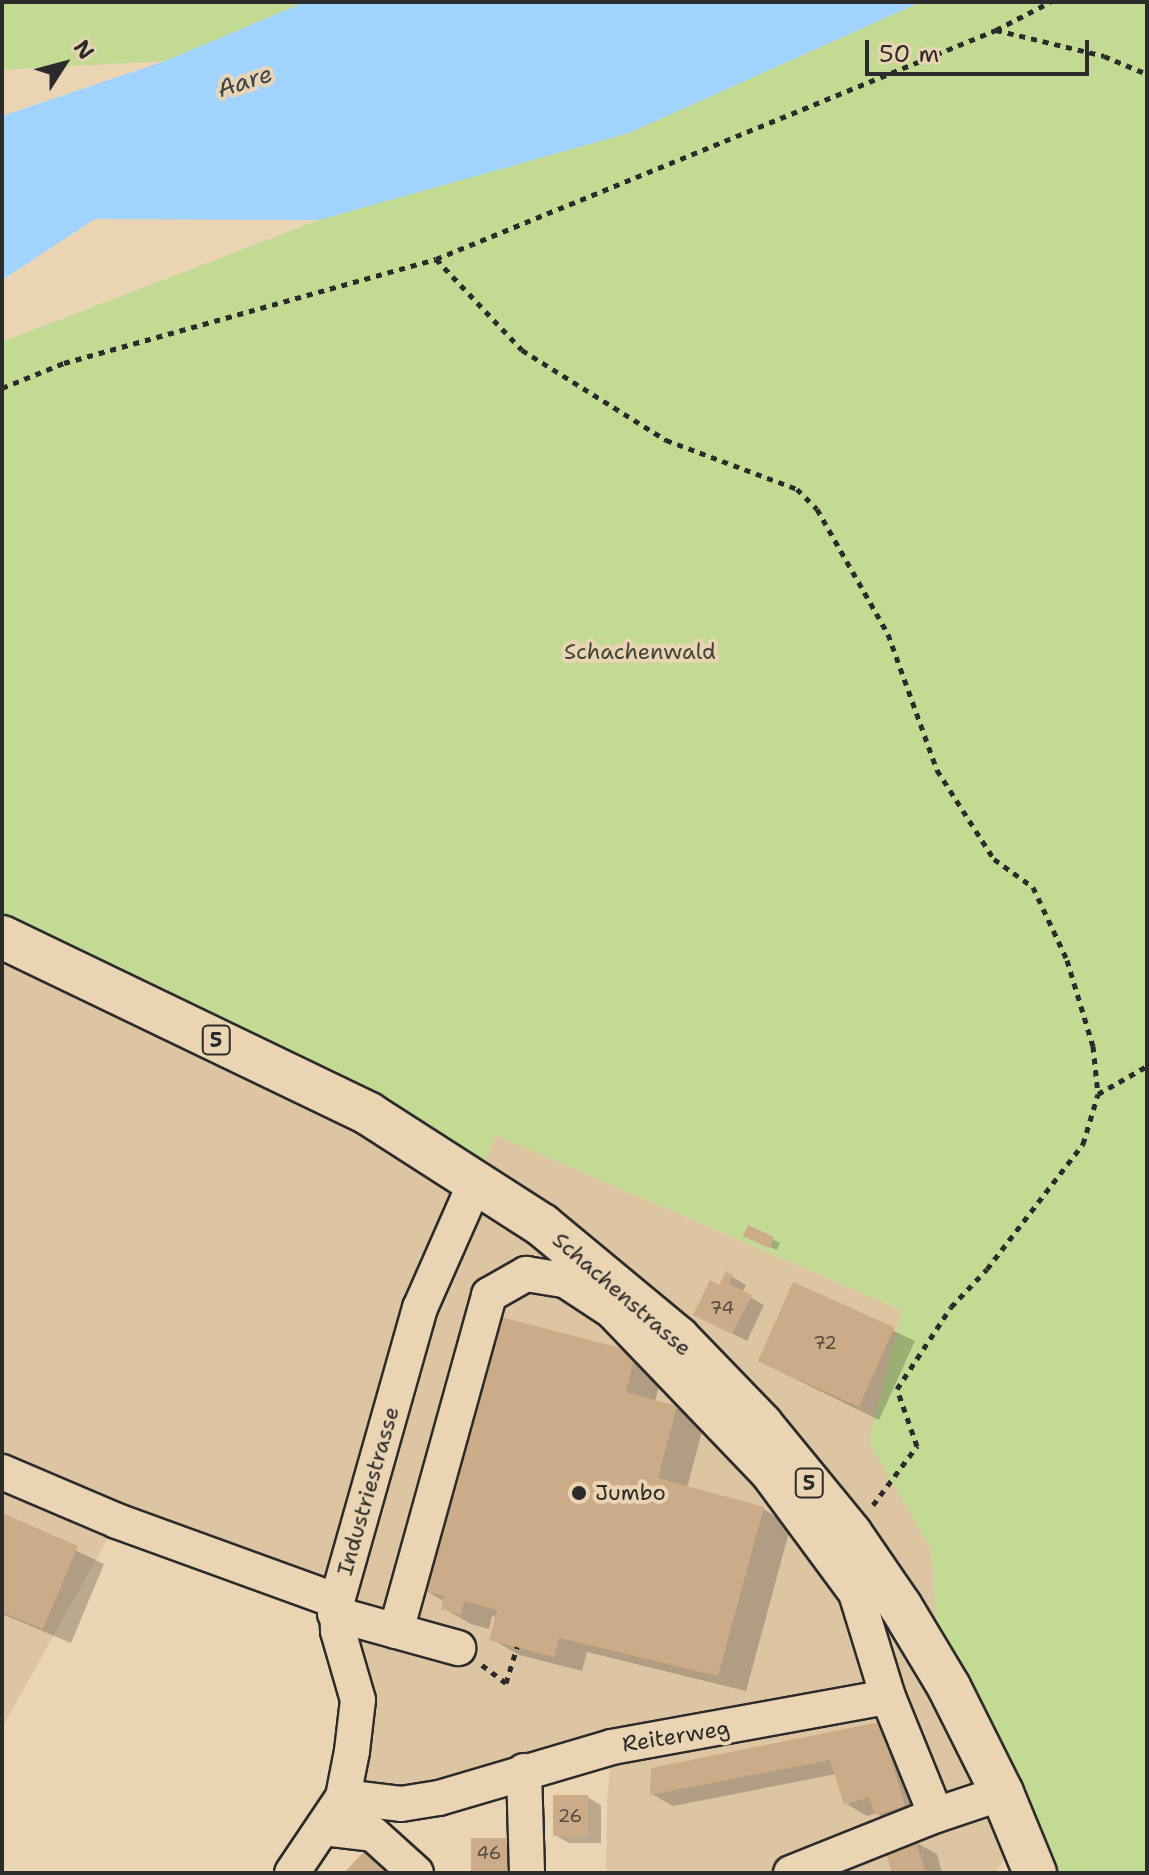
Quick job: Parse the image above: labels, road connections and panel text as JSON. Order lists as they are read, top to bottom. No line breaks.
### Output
{"streets":{"main road":["5","Schachenstrasse"],"street":["Industriestrasse","Reiterweg"]},"crossings":[["Schachenstrasse","Industriestrasse"]],"water":["Aare"],"parks":["Schachenwald"],"places":["Jumbo"],"house_numbers":["74","72","26","46"],"scale_bar":"50 m","north":"top right"}
